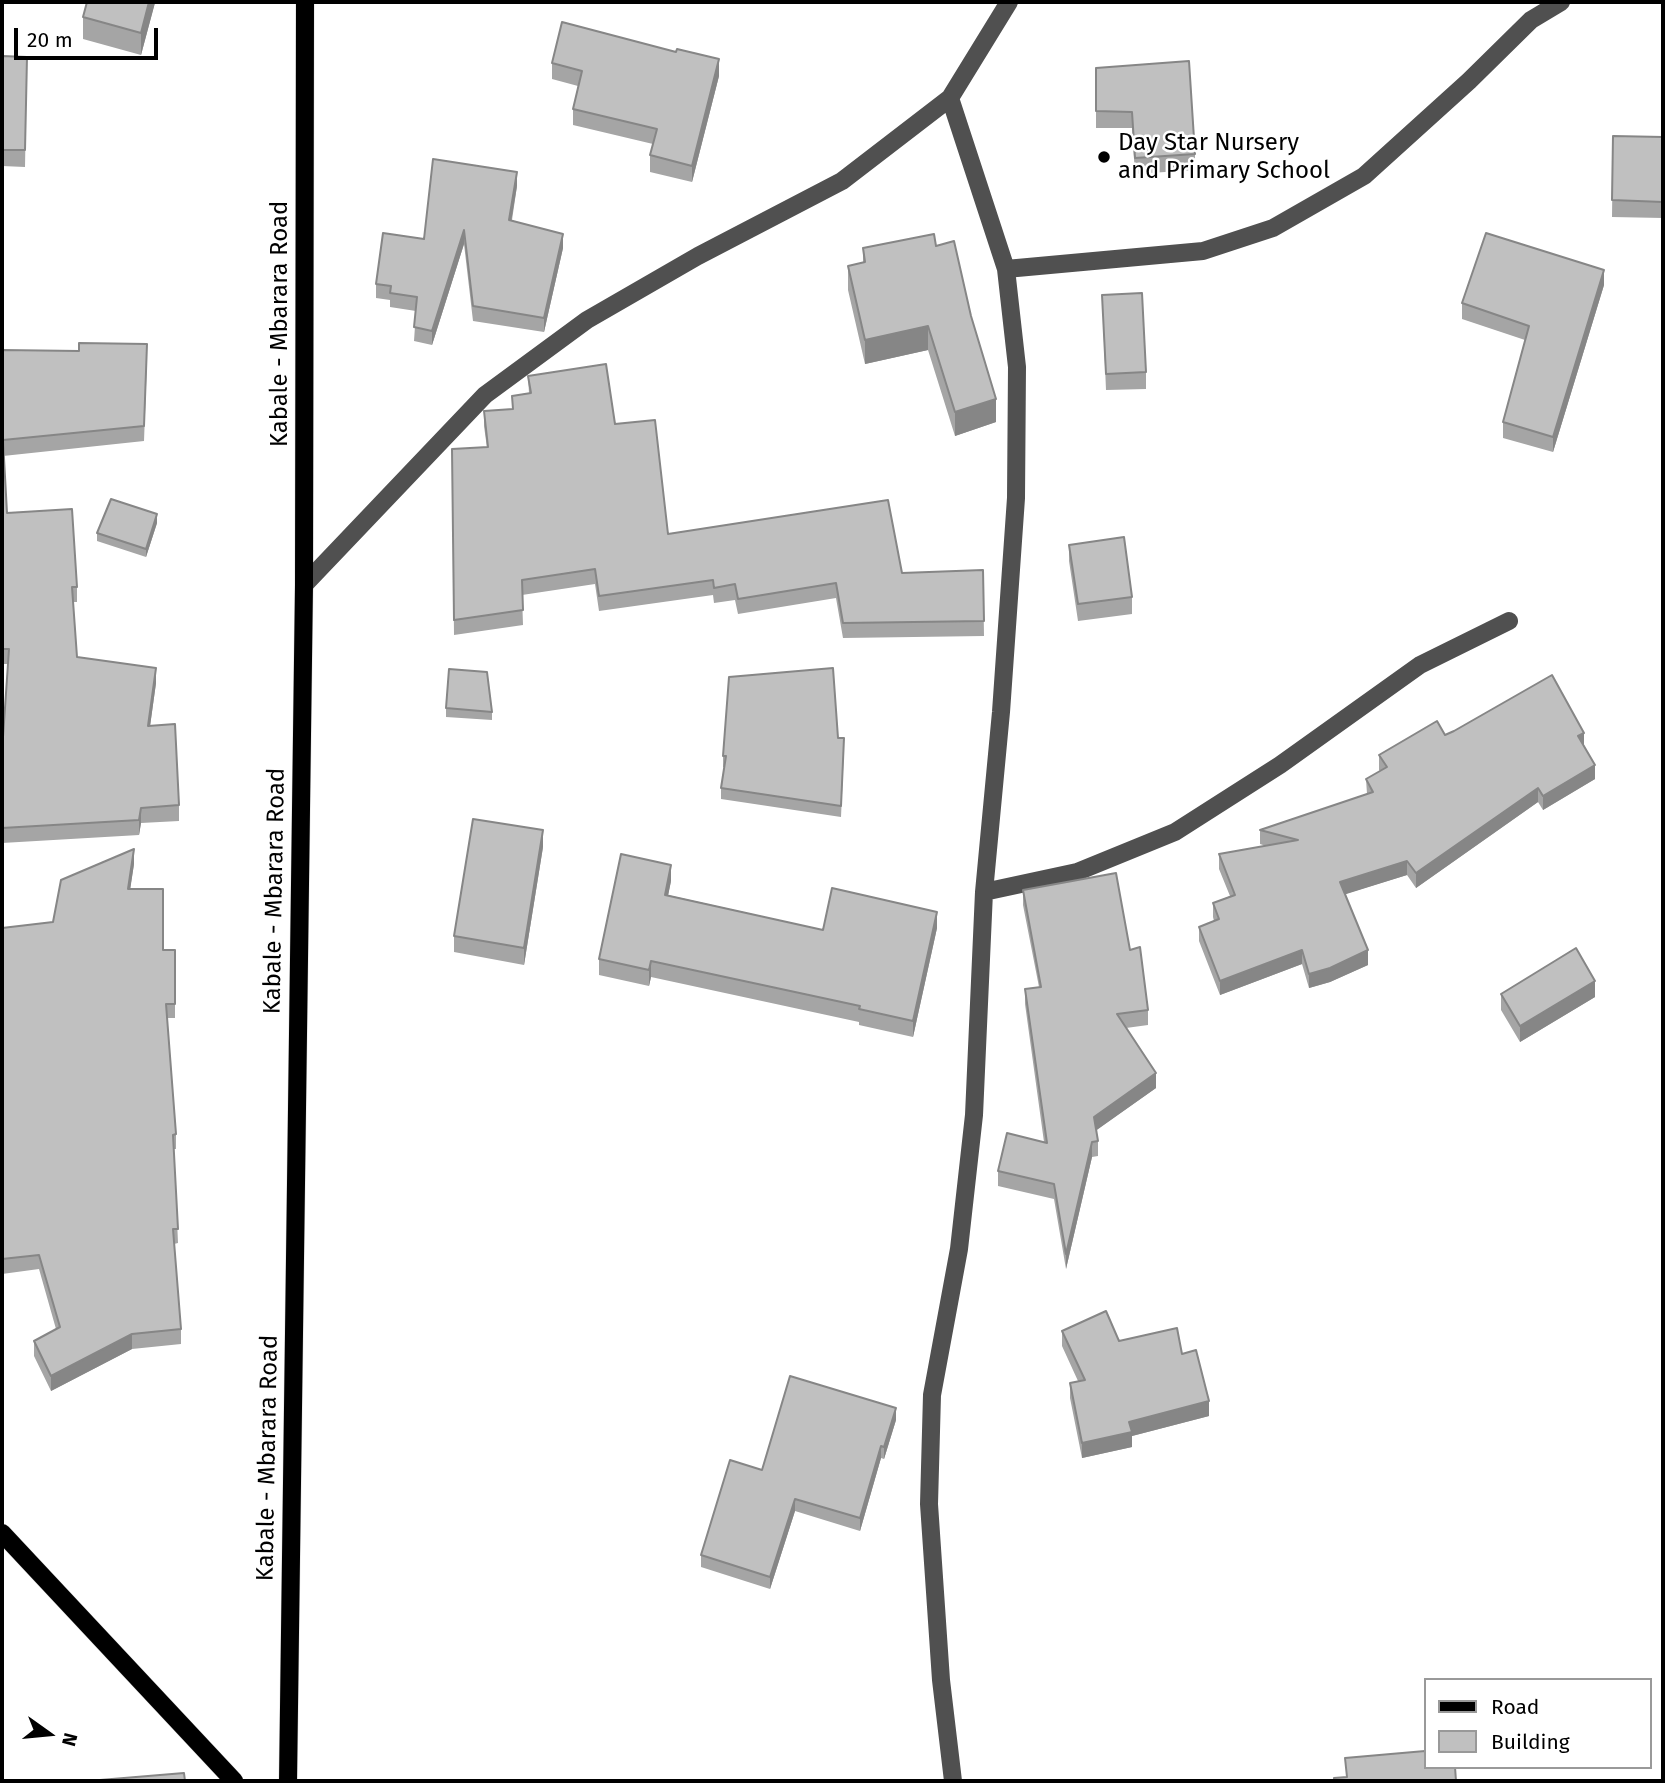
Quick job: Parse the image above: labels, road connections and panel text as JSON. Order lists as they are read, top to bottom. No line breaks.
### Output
{"streets":{"main road":["Kabale - Mbarara Road"]},"places":["Day Star Nursery and Primary School"],"legend":["Road","Building"],"scale_bar":"20 m","north":"right"}
